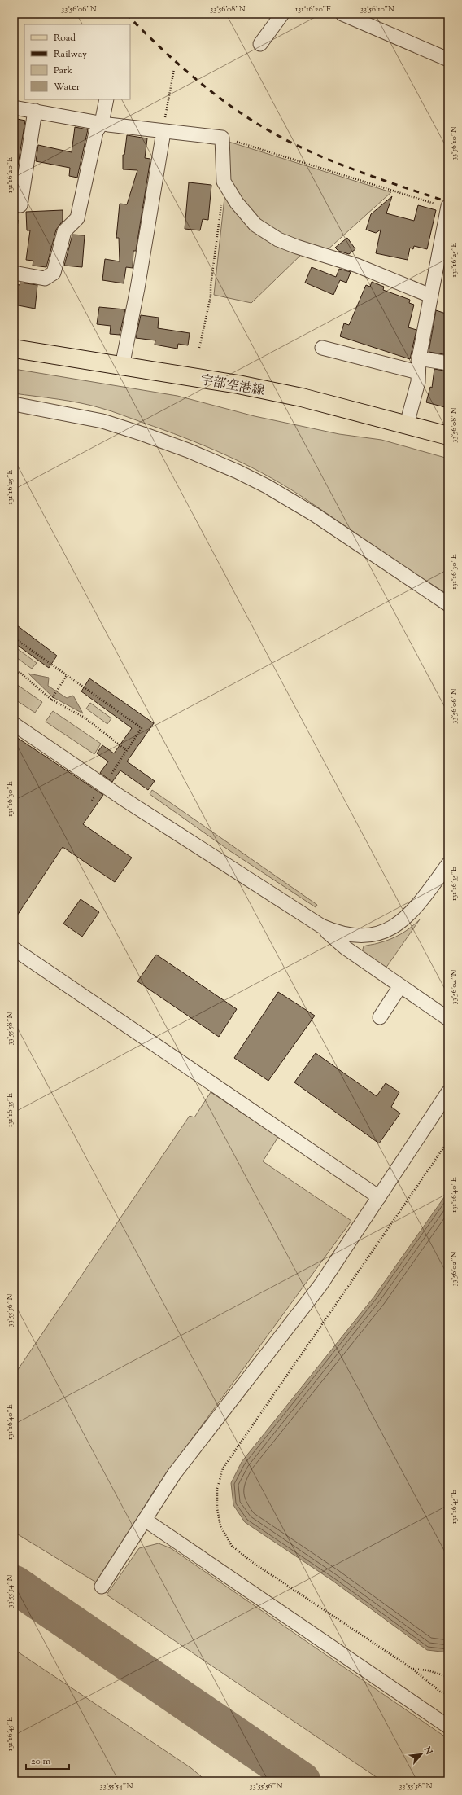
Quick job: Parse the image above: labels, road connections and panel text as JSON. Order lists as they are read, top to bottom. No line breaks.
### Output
{"streets":{"main road":["宇部空港線"]},"legend":["Road","Railway","Park","Water"],"scale_bar":"20 m","north":"top right","coordinates":["33°56'06\"N","33°56'08\"N","131°16'20\"E","33°56'10\"N","131°16'25\"E","131°16'30\"E","131°16'35\"E","33°56'04\"N","33°55'58\"N","131°16'40\"E","33°56'02\"N","33°55'56\"N","131°16'45\"E","33°55'54\"N"]}
